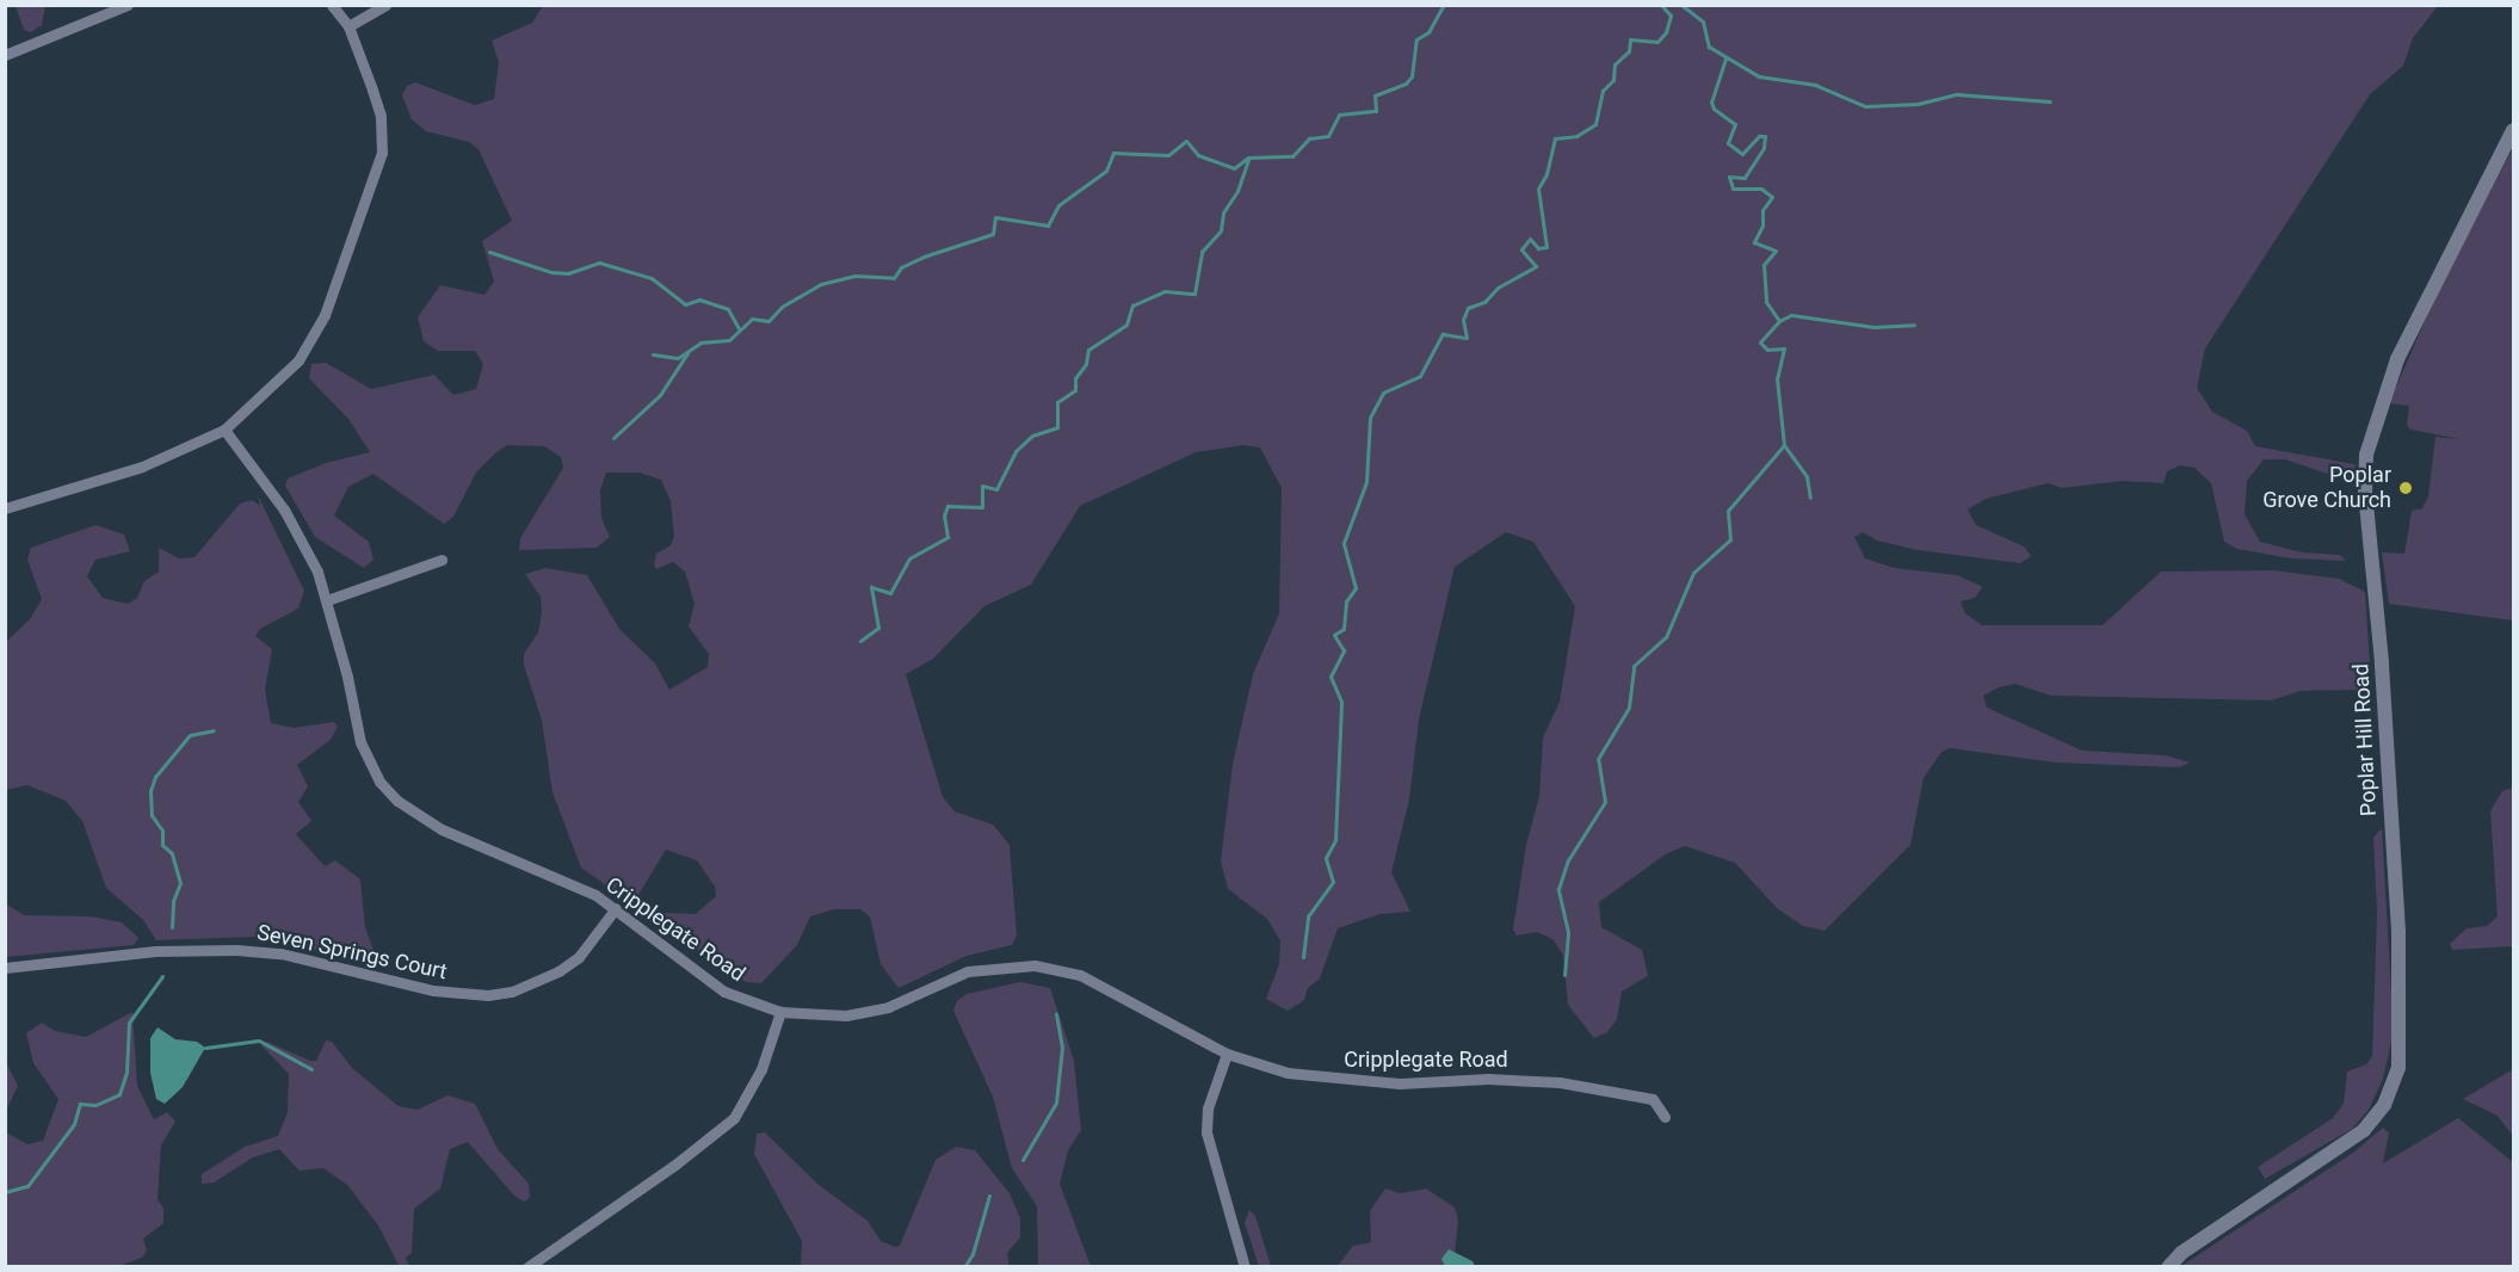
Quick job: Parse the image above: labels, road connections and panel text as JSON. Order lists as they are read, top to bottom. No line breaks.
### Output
{"streets":{"street":["Poplar Hill Road","Cripplegate Road","Seven Springs Court"]},"crossings":[["Cripplegate Road","Seven Springs Court"]],"places":["Poplar Grove Church"]}
